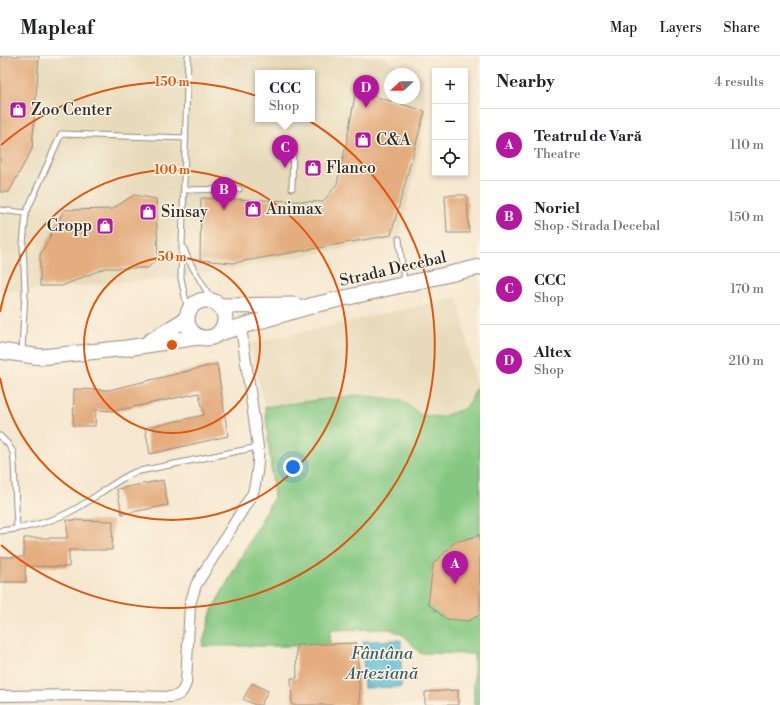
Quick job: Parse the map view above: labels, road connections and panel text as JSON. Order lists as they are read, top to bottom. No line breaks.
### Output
{"streets":{"main road":["Strada Decebal"]},"water":["Fântâna Arteziană"],"places":{"shop":["Zoo Center","C&A","Flanco","Animax","Sinsay","Cropp"]},"north":"left","page":{"header":"Mapleaf","nav":["Map","Layers","Share"],"heading":["Nearby","4 results"],"map_buttons":["+","−"],"popup":["CCC","Shop"],"pins":["D","C","B","A"],"list":[{"mark":"A","name":"Teatrul de Vară","note":"Theatre","value":"110 m"},{"mark":"B","name":"Noriel","note":"Shop · Strada Decebal","value":"150 m"},{"mark":"C","name":"CCC","note":"Shop","value":"170 m"},{"mark":"D","name":"Altex","note":"Shop","value":"210 m"}]},"rings":["150 m","100 m","50 m"]}
